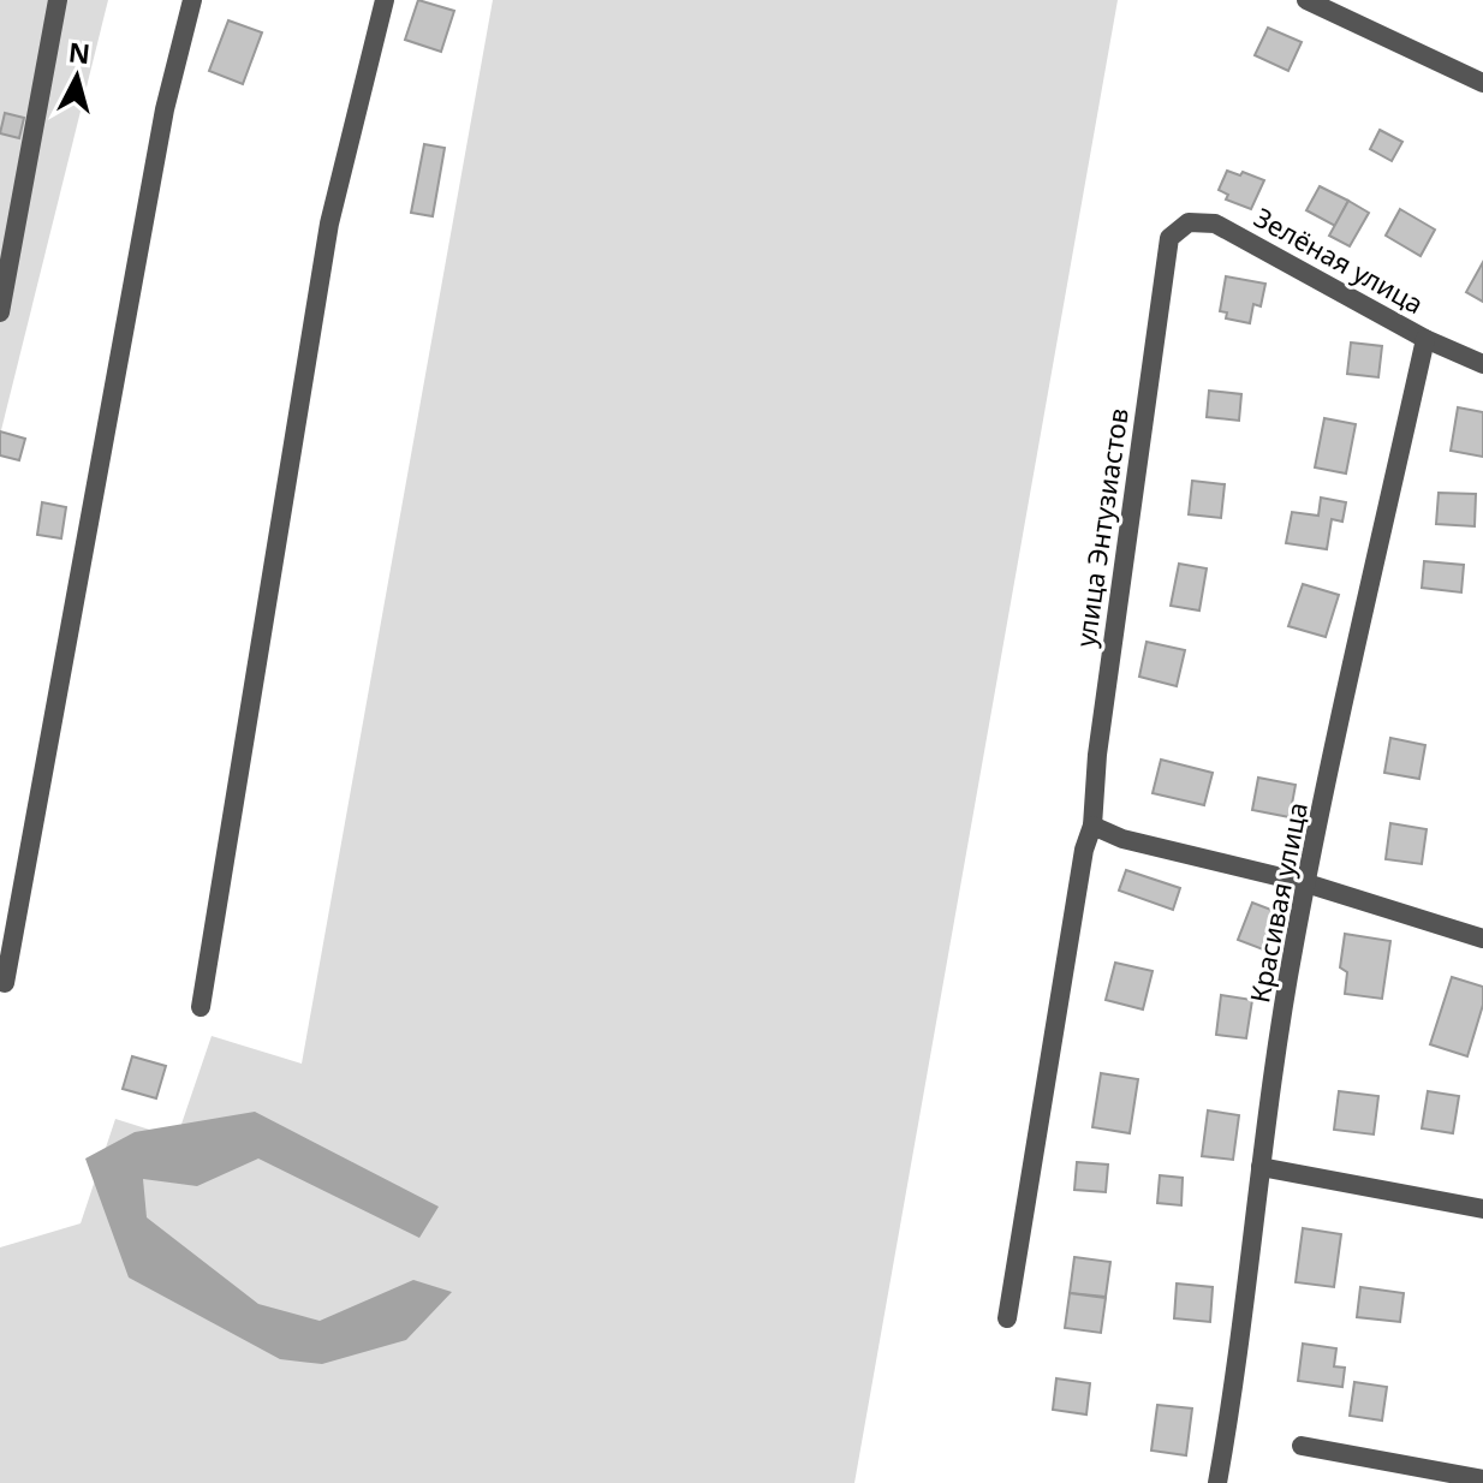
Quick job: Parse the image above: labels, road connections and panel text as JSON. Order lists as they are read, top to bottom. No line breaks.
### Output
{"streets":{"street":["Зелёная улица","улица Энтузиастов","Красивая улица"]},"crossings":[["Зелёная улица","улица Энтузиастов"],["Зелёная улица","Красивая улица"]],"north":"top"}
